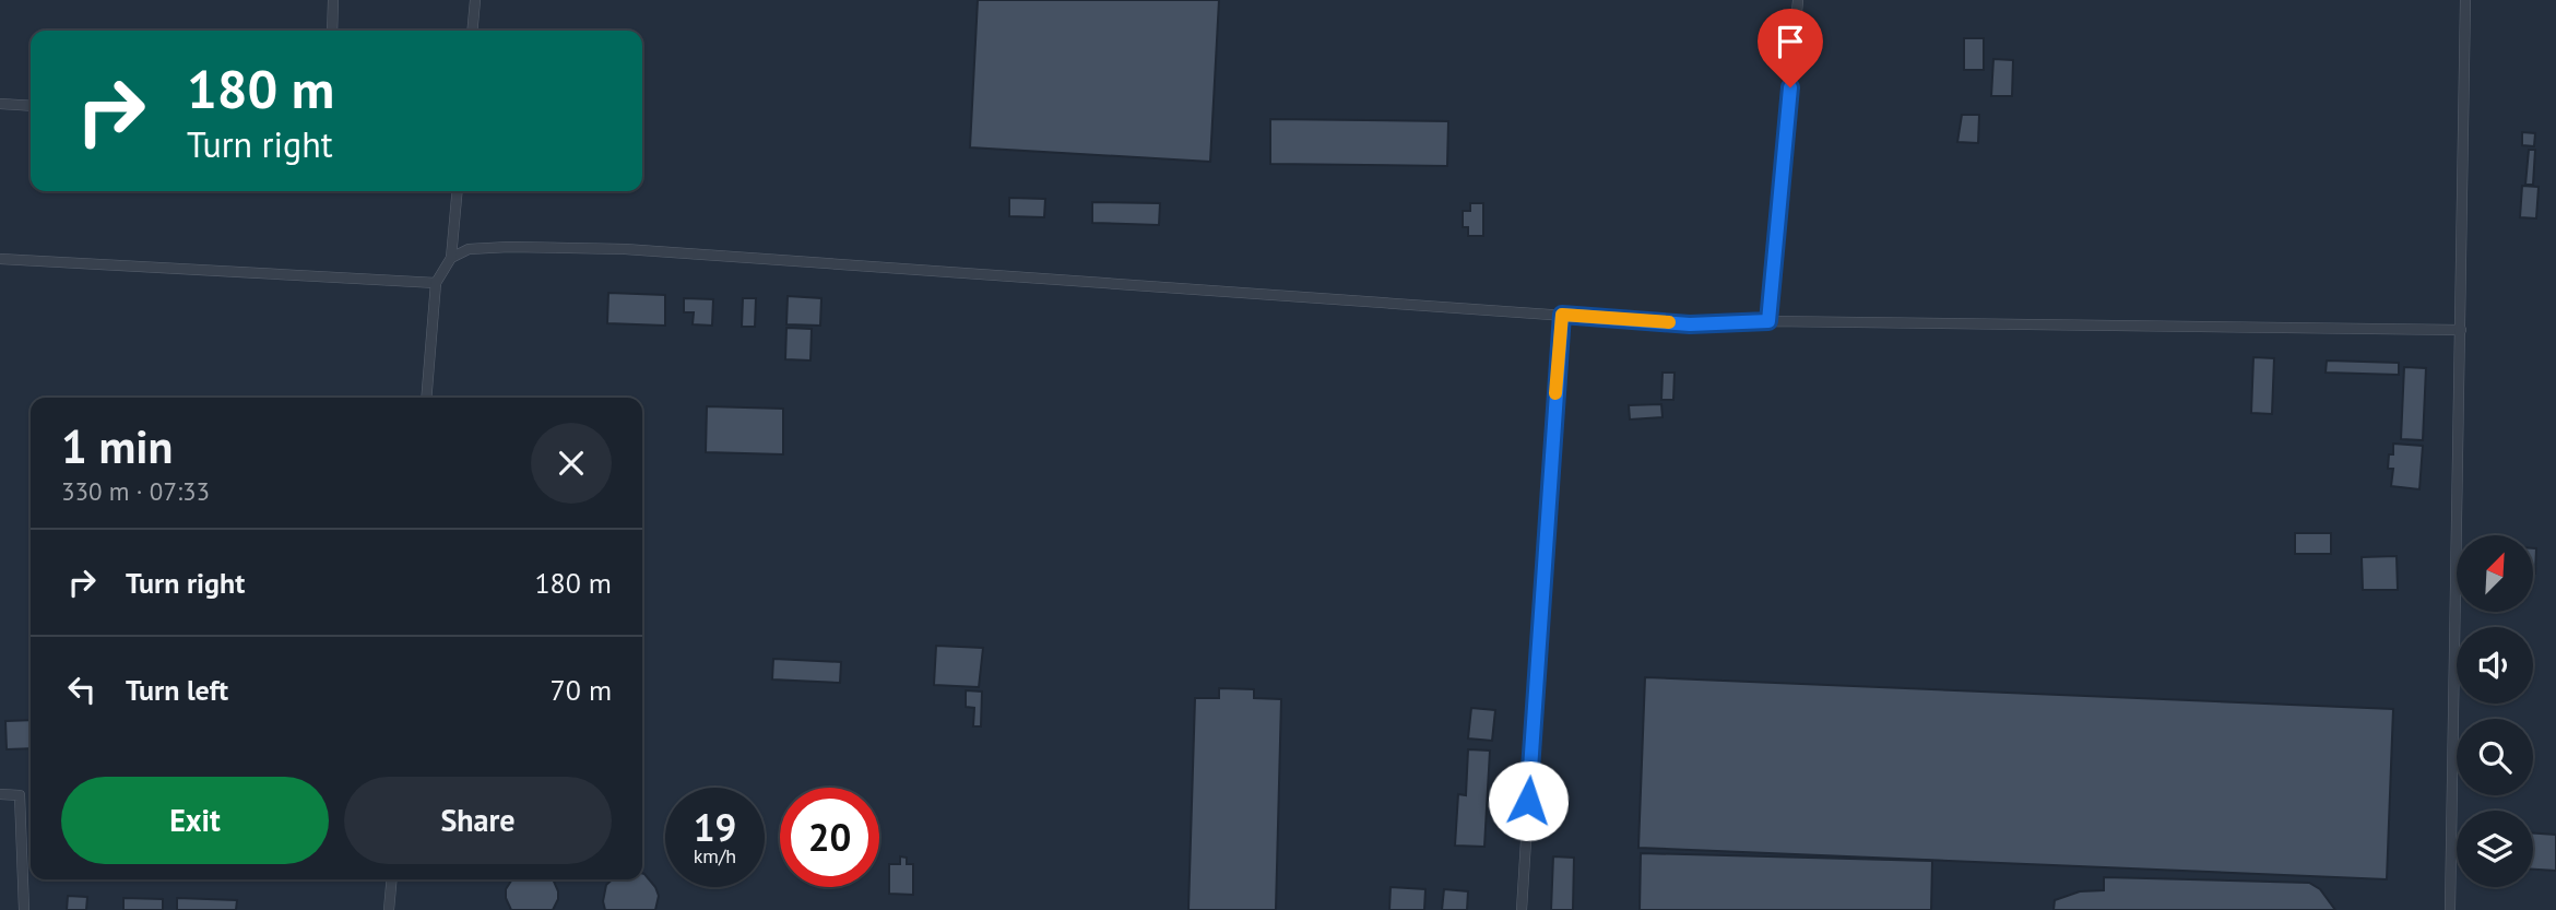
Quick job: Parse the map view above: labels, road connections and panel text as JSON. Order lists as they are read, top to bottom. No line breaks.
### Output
{"north":"top right","page":{"turn":["180 m","Turn right"],"heading":["1 min","330 m · 07:33"],"list":[{"name":"Turn right","value":"180 m"},{"name":"Turn left","value":"70 m"}],"buttons":["Exit","Share"],"speed":"19 km/h","limit":"20"}}
